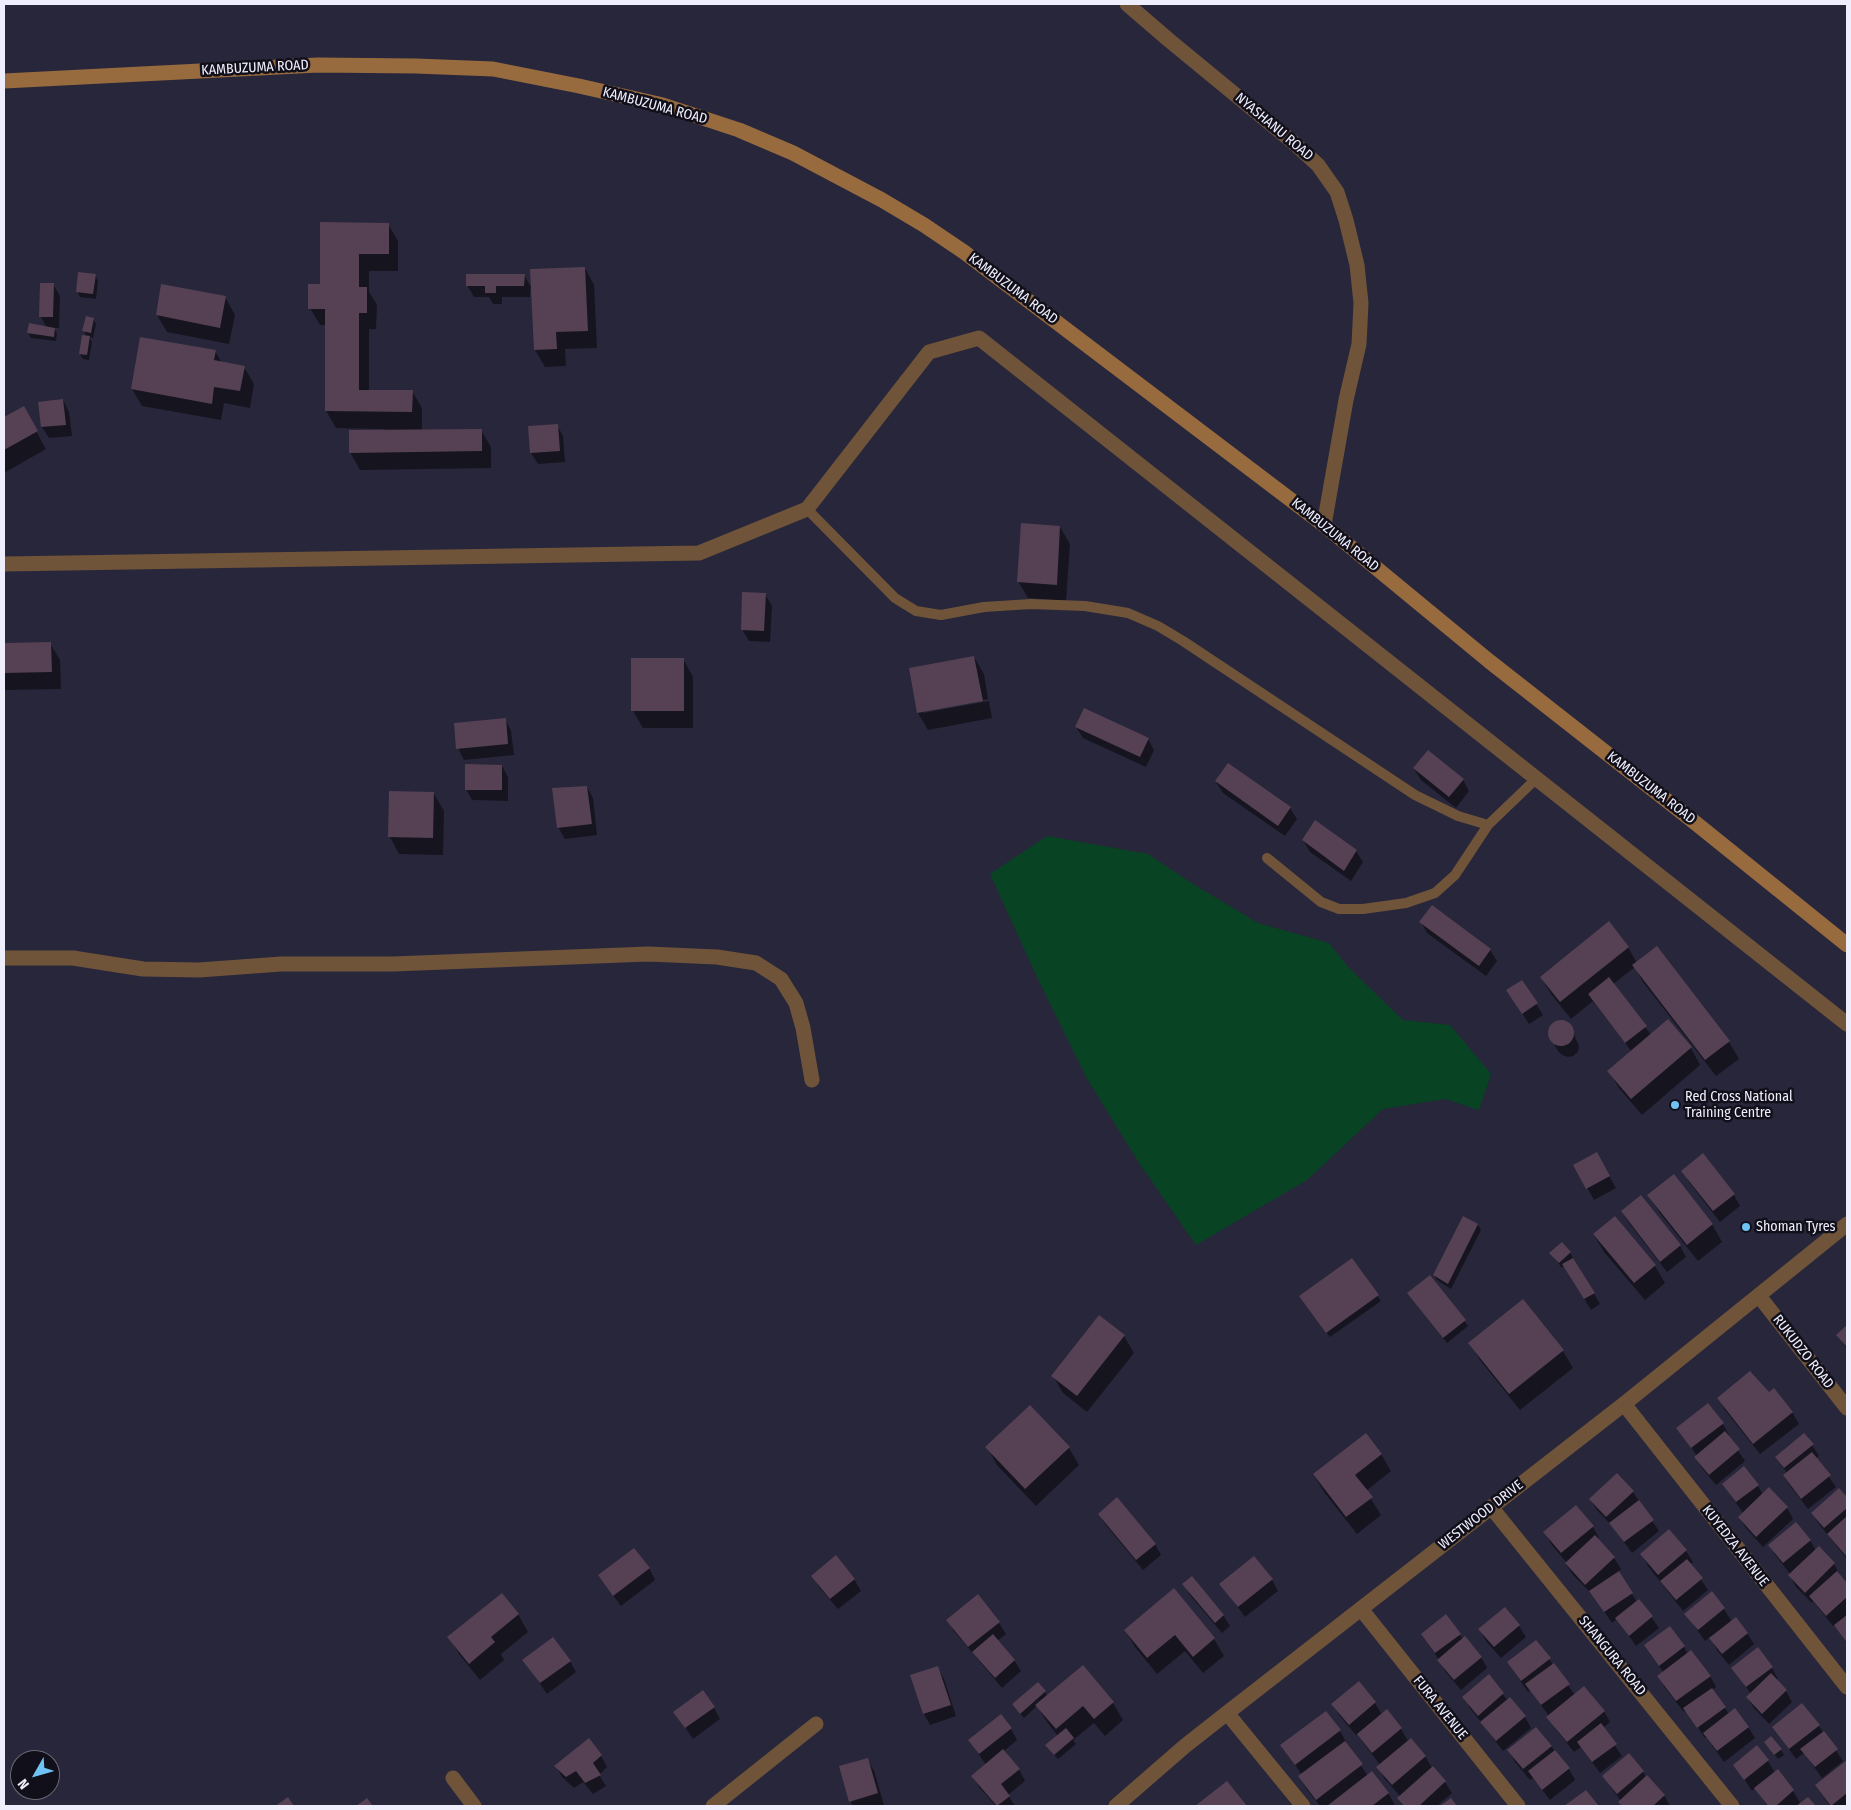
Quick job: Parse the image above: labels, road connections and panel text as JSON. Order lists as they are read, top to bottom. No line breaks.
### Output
{"streets":{"main road":["KAMBUZUMA ROAD"],"street":["NYASHANU ROAD","RUKUDZO ROAD","WESTWOOD DRIVE","KUYEDZA AVENUE","SHANGURA ROAD","FURA AVENUE"]},"crossings":[["KAMBUZUMA ROAD","NYASHANU ROAD"],["RUKUDZO ROAD","WESTWOOD DRIVE"],["WESTWOOD DRIVE","KUYEDZA AVENUE"],["WESTWOOD DRIVE","SHANGURA ROAD"],["WESTWOOD DRIVE","FURA AVENUE"]],"places":["Red Cross National Training Centre","Shoman Tyres"],"north":"bottom left"}
